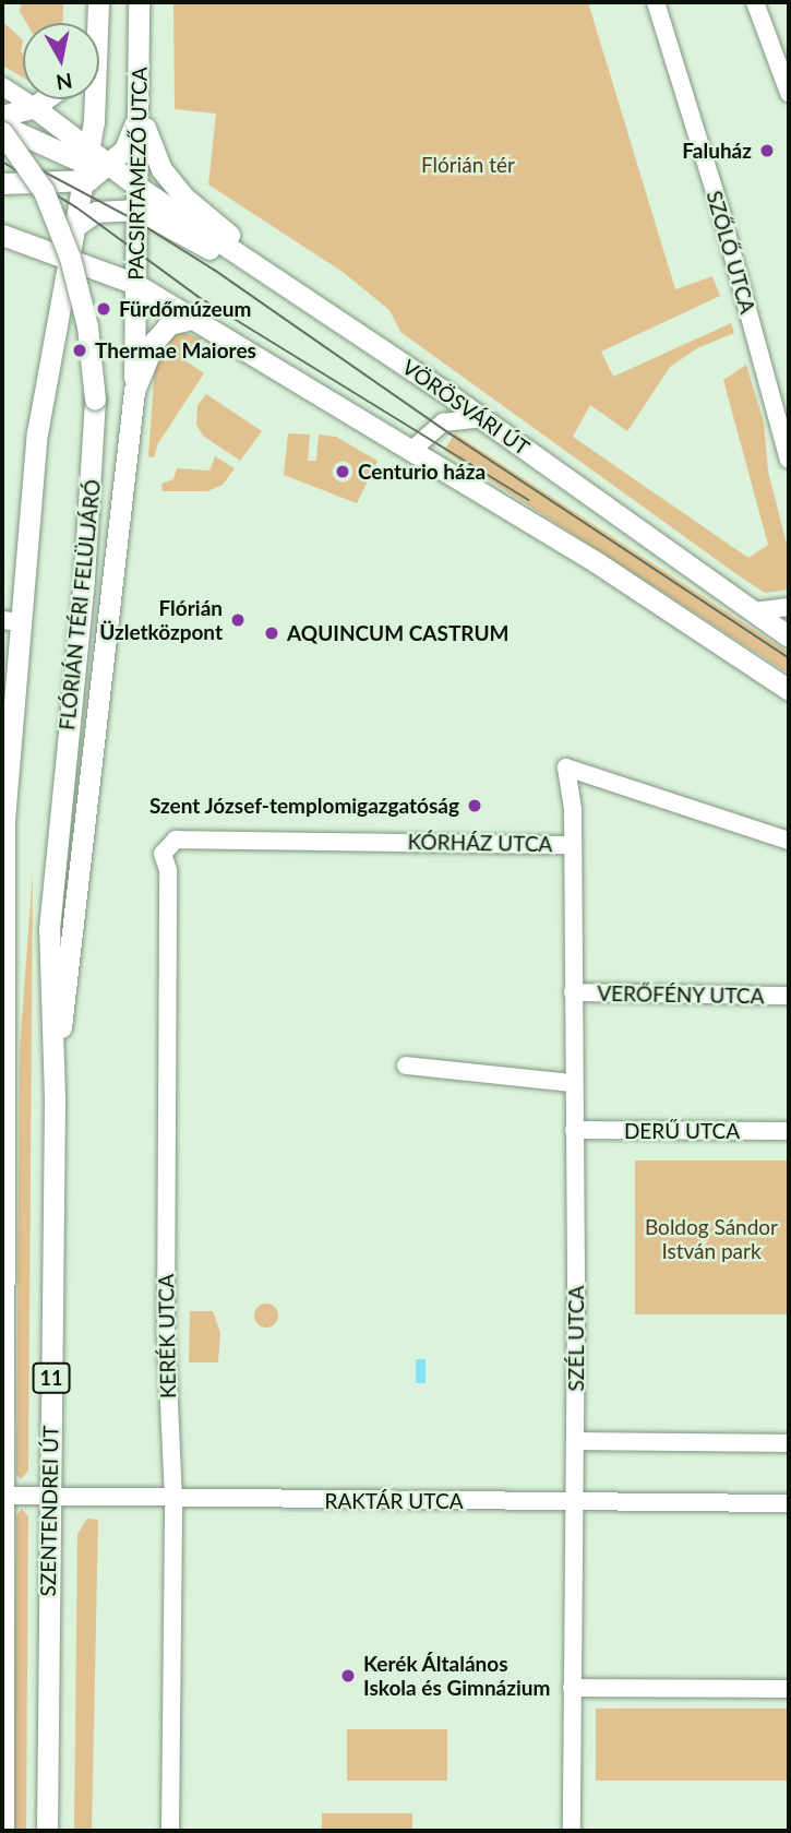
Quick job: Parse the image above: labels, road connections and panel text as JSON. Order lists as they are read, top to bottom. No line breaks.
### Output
{"streets":{"main road":["PACSIRTAMEZŐ UTCA","VÖRÖSVÁRI ÚT","FLÓRIÁN TÉRI FELÜLJÁRÓ","11","SZENTENDREI ÚT"],"street":["SZŐLŐ UTCA","KÓRHÁZ UTCA","VERŐFÉNY UTCA","DERŰ UTCA","KERÉK UTCA","SZÉL UTCA","RAKTÁR UTCA"]},"crossings":[["PACSIRTAMEZŐ UTCA","VÖRÖSVÁRI ÚT"],["FLÓRIÁN TÉRI FELÜLJÁRÓ","SZENTENDREI ÚT"],["KÓRHÁZ UTCA","KERÉK UTCA"],["KÓRHÁZ UTCA","SZÉL UTCA"],["VERŐFÉNY UTCA","SZÉL UTCA"],["DERŰ UTCA","SZÉL UTCA"],["KERÉK UTCA","RAKTÁR UTCA"],["SZÉL UTCA","RAKTÁR UTCA"],["RAKTÁR UTCA","SZENTENDREI ÚT"]],"parks":["Flórián tér","Boldog Sándor István park"],"places":["Faluház","Fürdőmúzeum","Thermae Maiores","Centurio háza","Flórián Üzletközpont","AQUINCUM CASTRUM","Szent József-templomigazgatóság","Kerék Általános Iskola és Gimnázium"],"north":"bottom"}
